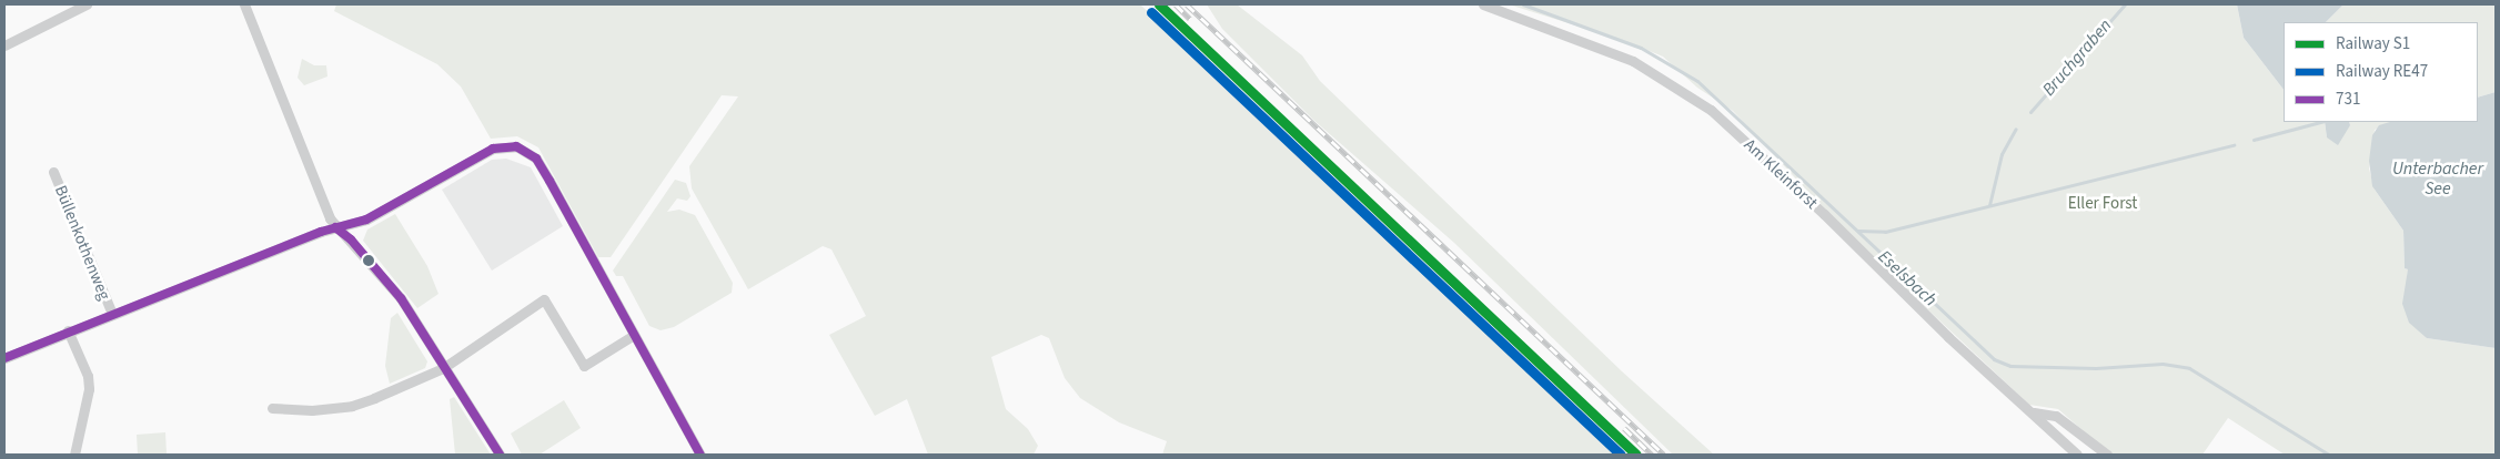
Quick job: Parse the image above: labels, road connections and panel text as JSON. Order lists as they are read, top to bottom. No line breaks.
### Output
{"streets":{"street":["Am Kleinforst","Büllenkothenweg"]},"water":["Bruchgraben","Unterbacher See","Eselsbach"],"parks":["Eller Forst"],"lines":["rail line S1","rail line RE47","transit line 731"],"legend":["Railway S1","Railway RE47","731"]}
